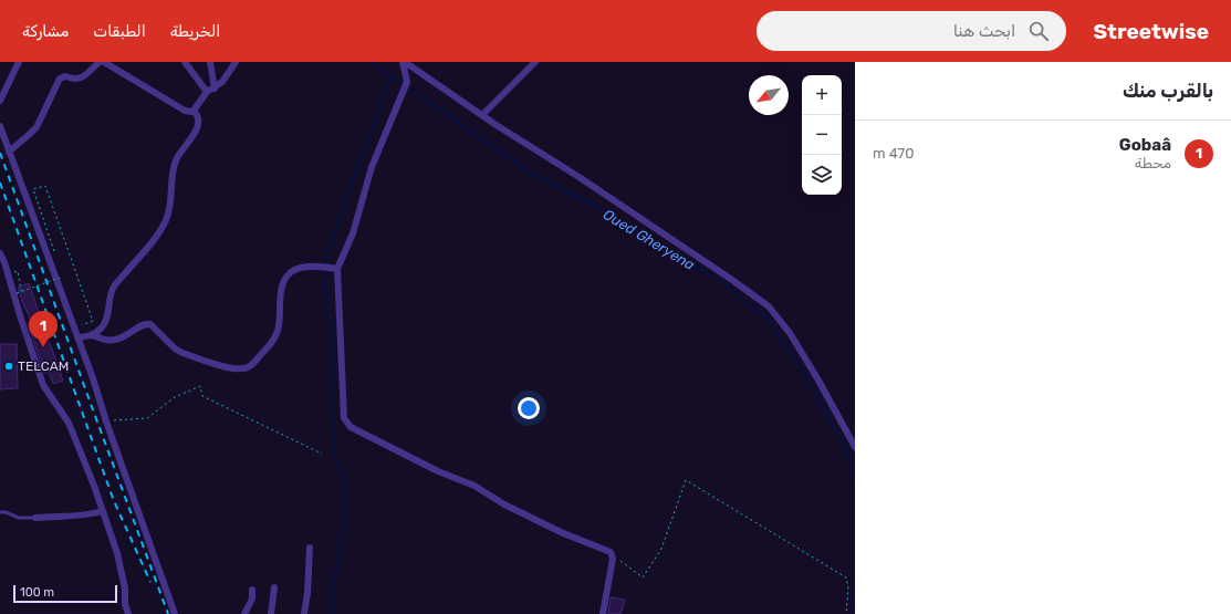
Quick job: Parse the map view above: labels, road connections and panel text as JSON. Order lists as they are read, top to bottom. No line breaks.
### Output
{"water":["Oued Gheryena"],"places":["TELCAM"],"scale_bar":"100 m","north":"bottom left","page":{"header":"Streetwise","search":"ابحث هنا","nav":["الخريطة","الطبقات","مشاركة"],"heading":"بالقرب منك","map_buttons":["+","−"],"list":[{"mark":"1","name":"Gobaâ","note":"محطة","value":"470 m"}],"pins":"1","scale":"100 m"}}
